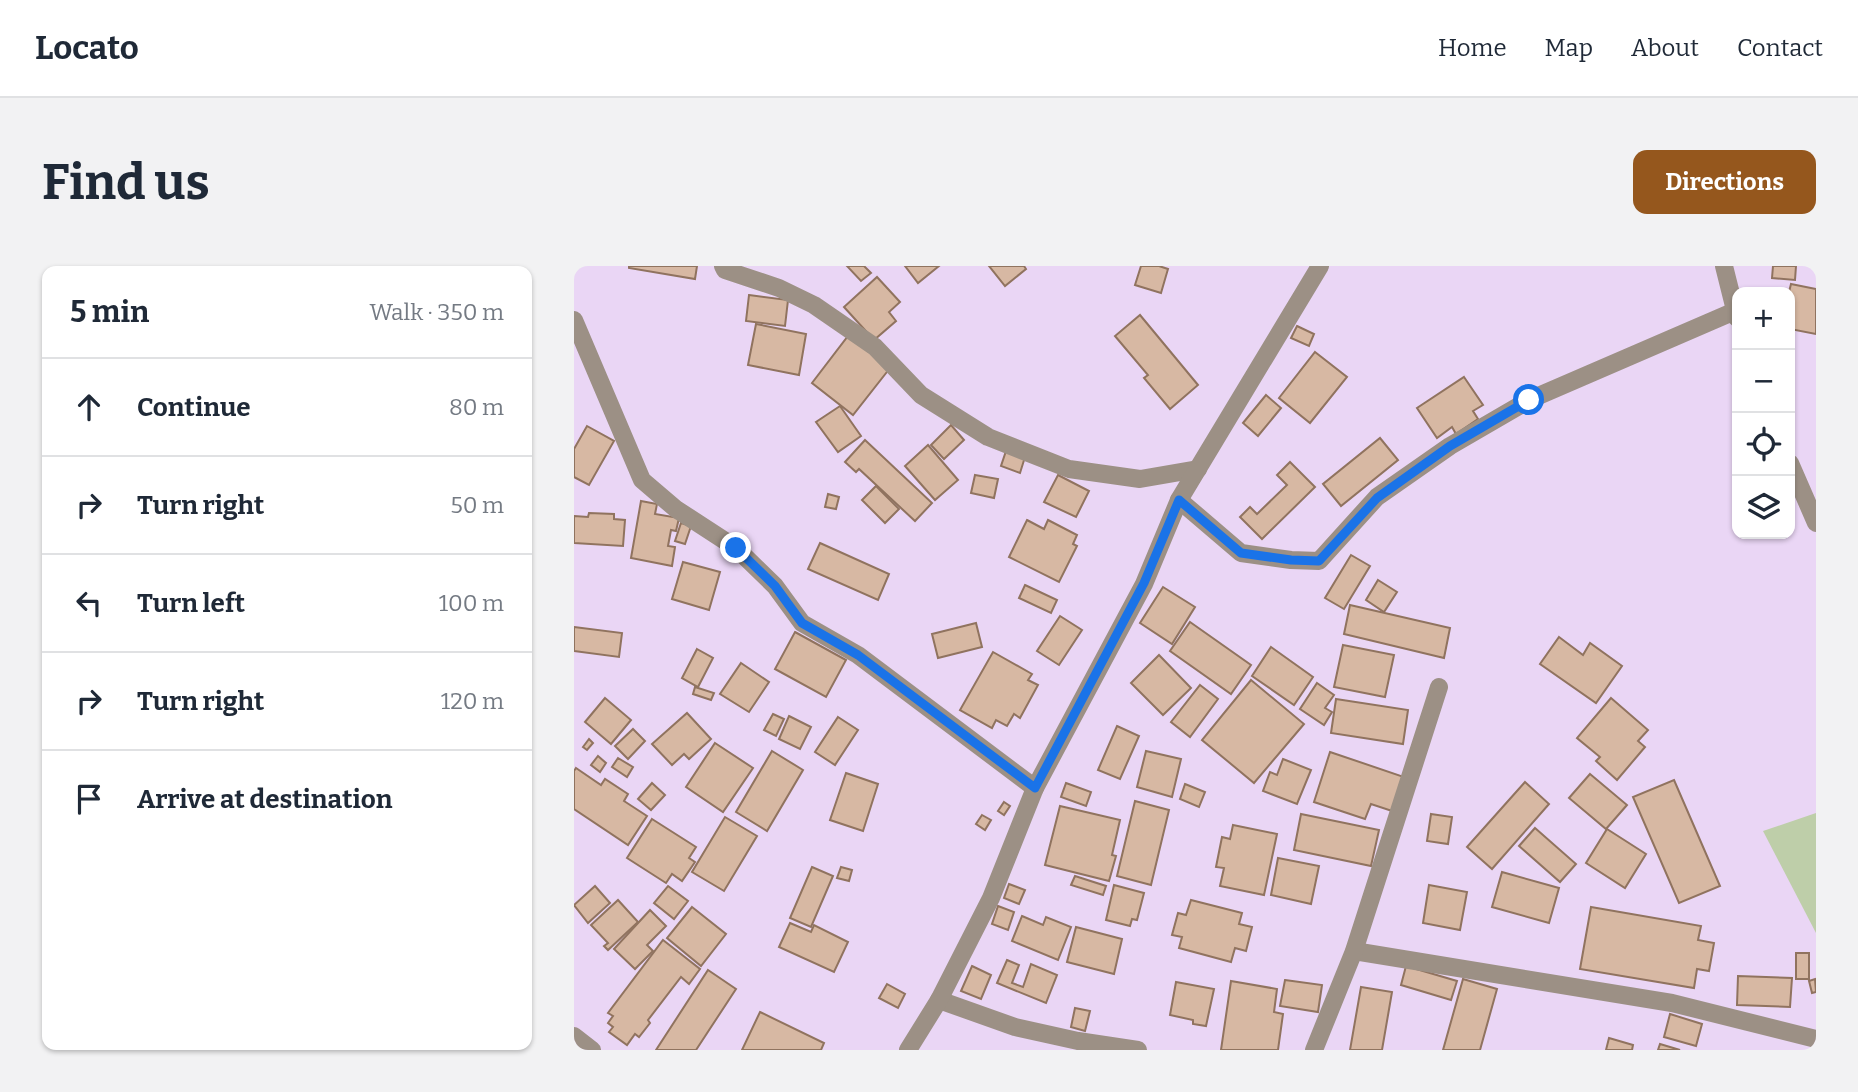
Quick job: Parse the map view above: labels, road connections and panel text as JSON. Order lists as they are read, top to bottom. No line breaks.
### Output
{"page":{"header":"Locato","nav":["Home","Map","About","Contact"],"buttons":"Directions","title":"Find us","heading":["5 min","Walk · 350 m"],"map_buttons":["+","−"],"list":[["Continue","80 m"],["Turn right","50 m"],["Turn left","100 m"],["Turn right","120 m"],"Arrive at destination"]}}
